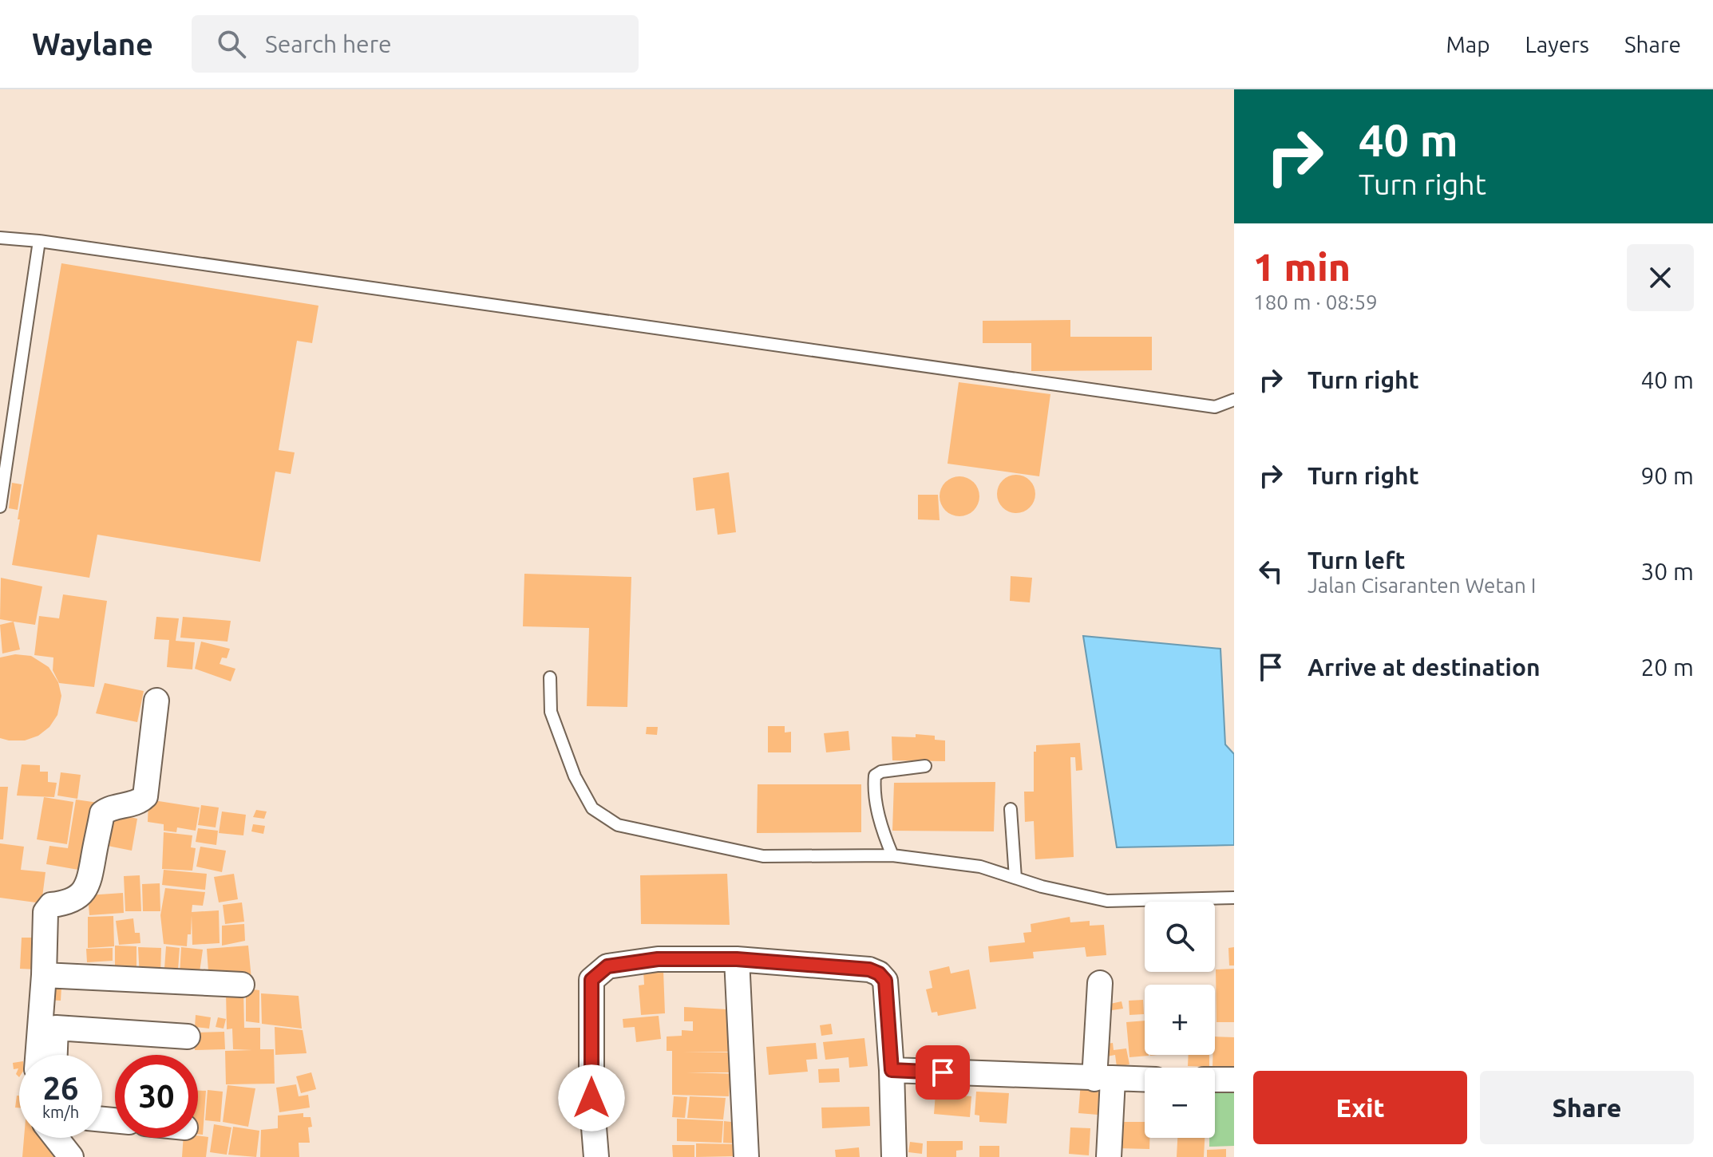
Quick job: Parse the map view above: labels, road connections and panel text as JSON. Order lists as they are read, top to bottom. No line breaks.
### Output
{"page":{"header":"Waylane","search":"Search here","nav":["Map","Layers","Share"],"turn":["40 m","Turn right"],"heading":["1 min","180 m · 08:59"],"list":[{"name":"Turn right","value":"40 m"},{"name":"Turn right","value":"90 m"},{"name":"Turn left","note":"Jalan Cisaranten Wetan I","value":"30 m"},{"name":"Arrive at destination","value":"20 m"}],"map_buttons":["+","−"],"speed":"26 km/h","limit":"30","buttons":["Exit","Share"]}}
